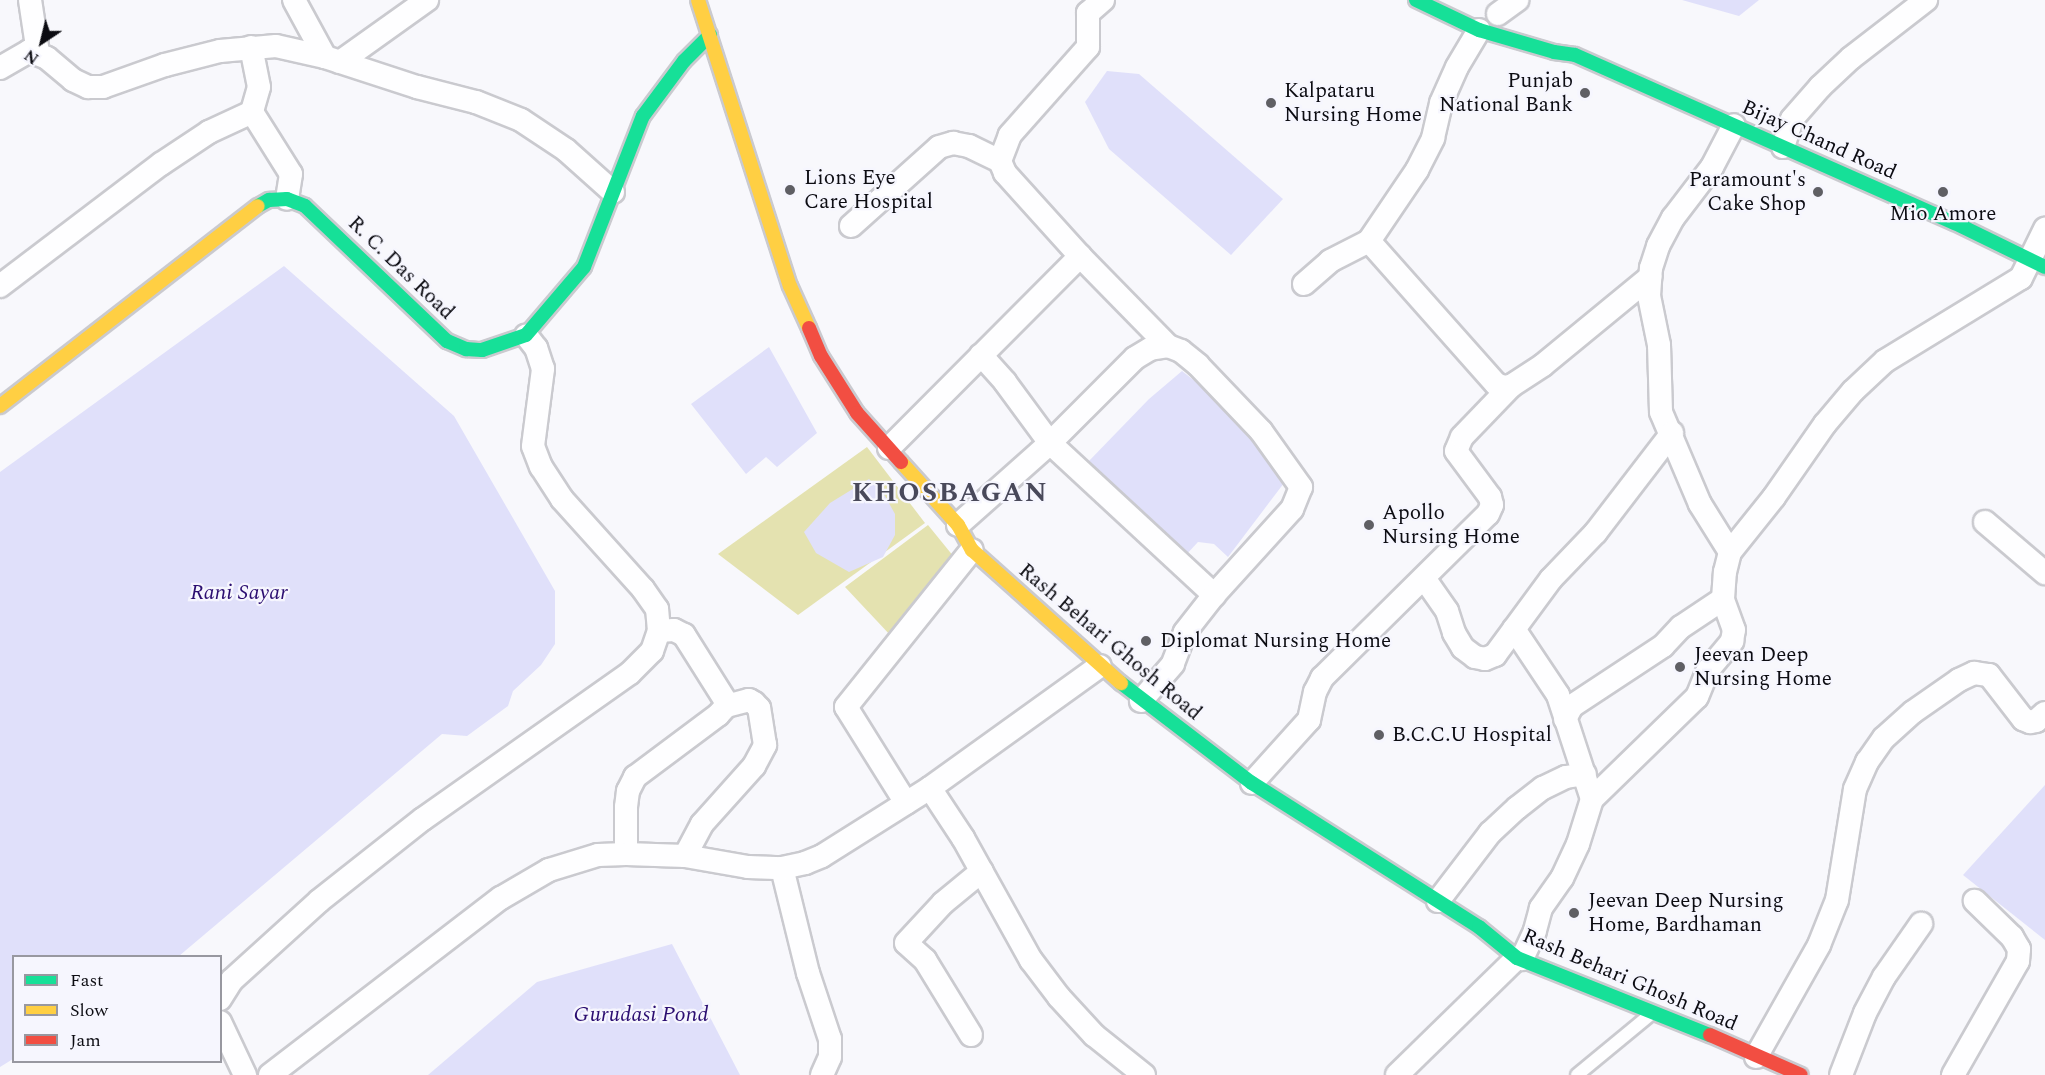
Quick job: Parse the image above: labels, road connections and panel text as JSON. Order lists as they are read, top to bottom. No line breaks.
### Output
{"streets":{"street":["Bijay Chand Road","R. C. Das Road","Rash Behari Ghosh Road"]},"districts":["KHOSBAGAN"],"water":["Rani Sayar","Gurudasi Pond"],"places":["Punjab National Bank","Kalpataru Nursing Home","Lions Eye Care Hospital","Paramount's Cake Shop","Mio Amore","Apollo Nursing Home","Diplomat Nursing Home","Jeevan Deep Nursing Home","B.C.C.U Hospital","Jeevan Deep Nursing Home, Bardhaman"],"legend":["Fast","Slow","Jam"],"north":"bottom left"}
